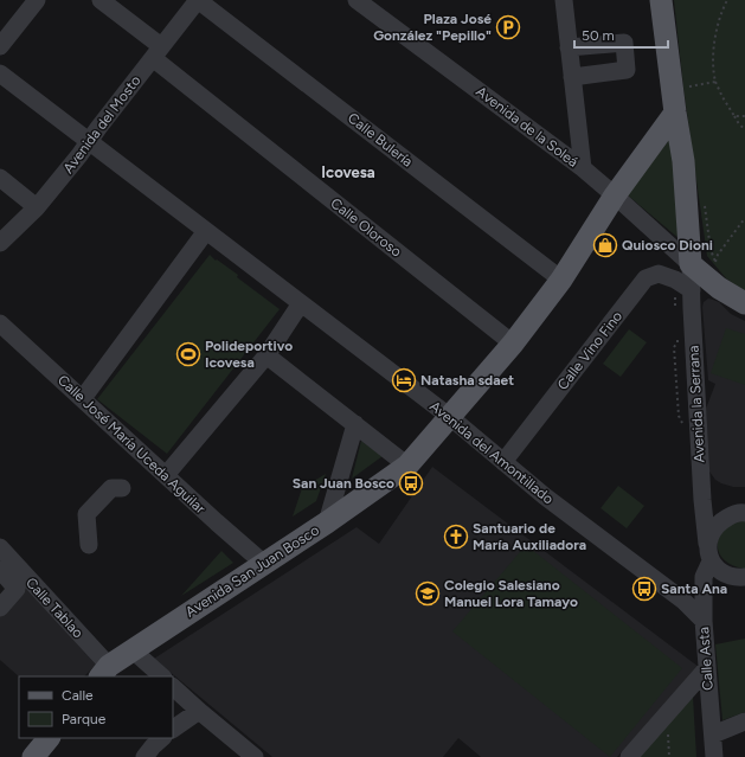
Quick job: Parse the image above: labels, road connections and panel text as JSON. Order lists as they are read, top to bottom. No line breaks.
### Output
{"streets":{"main road":["Avenida la Serrana","Avenida San Juan Bosco"],"street":["Avenida del Mosto","Avenida de la Soleá","Calle Bulería","Calle Oloroso","Calle Vino Fino","Calle José María Uceda Aguilar","Avenida del Amontillado","Calle Tablao","Calle Asta"]},"crossings":[["Avenida del Mosto","Calle Bulería"],["Avenida del Mosto","Calle Oloroso"],["Avenida del Mosto","Avenida del Amontillado"],["Avenida de la Soleá","Calle Vino Fino"],["Avenida de la Soleá","Avenida la Serrana"],["Avenida de la Soleá","Avenida San Juan Bosco"],["Calle Bulería","Avenida San Juan Bosco"],["Calle Oloroso","Avenida San Juan Bosco"],["Calle Vino Fino","Avenida la Serrana"],["Calle Vino Fino","Avenida del Amontillado"],["Avenida la Serrana","Calle Asta"],["Calle José María Uceda Aguilar","Avenida San Juan Bosco"],["Avenida del Amontillado","Avenida San Juan Bosco"],["Avenida del Amontillado","Calle Asta"],["Avenida San Juan Bosco","Calle Tablao"]],"districts":["Icovesa"],"places":{"parking":["Plaza José González \"Pepillo\""],"shop":["Quiosco Dioni"],"sports":["Polideportivo Icovesa"],"hotel":["Natasha sdaet"],"bus stop":["San Juan Bosco","Santa Ana"],"church":["Santuario de María Auxiliadora"],"school or university":["Colegio Salesiano Manuel Lora Tamayo"]},"legend":["Calle","Parque"],"scale_bar":"50 m"}
